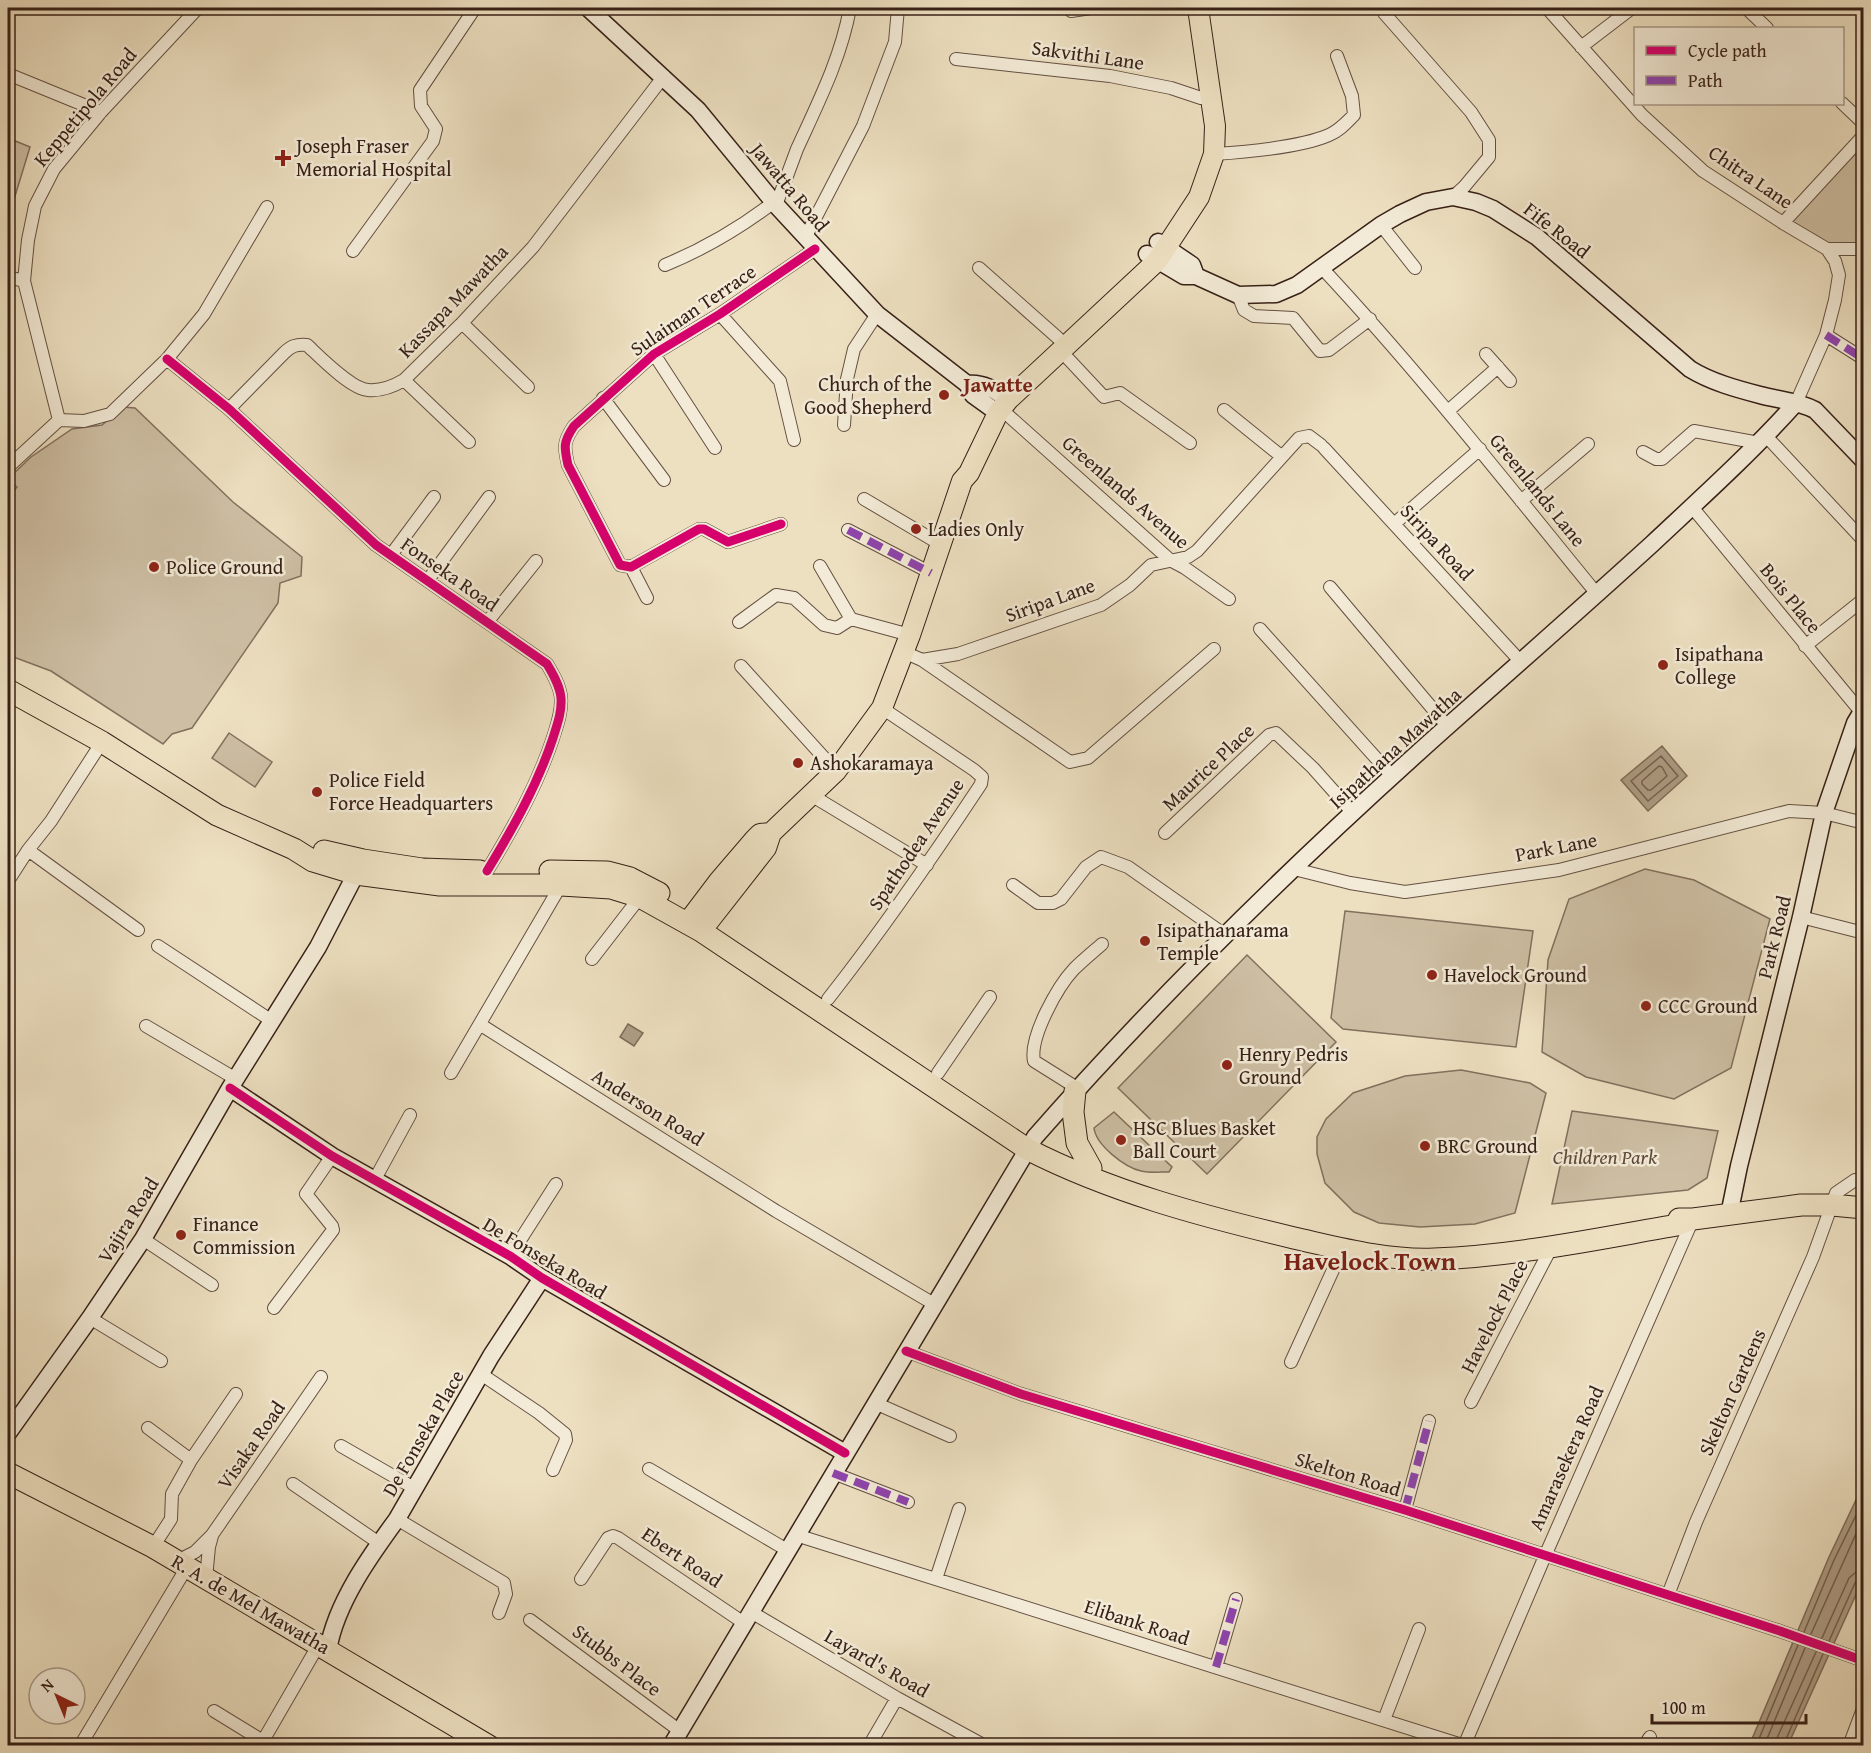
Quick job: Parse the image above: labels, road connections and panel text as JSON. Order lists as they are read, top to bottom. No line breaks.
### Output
{"streets":{"highway":["R. A. de Mel Mawatha"],"main road":["Jawatta Road","Fife Road","Isipathana Mawatha","Park Road","Vajira Road","De Fonseka Road","De Fonseka Place"],"street":["Sakvithi Lane","Keppetipola Road","Chitra Lane","Kassapa Mawatha","Sulaiman Terrace","Greenlands Lane","Greenlands Avenue","Siripa Road","Fonseka Road","Bois Place","Siripa Lane","Maurice Place","Spathodea Avenue","Park Lane","Anderson Road","Havelock Place","Skelton Gardens","Visaka Road","Amarasekera Road","Skelton Road","Ebert Road","Elibank Road","Stubbs Place","Layard's Road"]},"crossings":[["Jawatta Road","Kassapa Mawatha"],["Jawatta Road","Sulaiman Terrace"],["Jawatta Road","Greenlands Avenue"],["Fife Road","Greenlands Lane"],["Fife Road","Isipathana Mawatha"],["Kassapa Mawatha","Fonseka Road"],["Greenlands Lane","Isipathana Mawatha"],["Greenlands Avenue","Siripa Lane"],["Siripa Road","Siripa Lane"],["Siripa Road","Isipathana Mawatha"],["Bois Place","Isipathana Mawatha"],["Bois Place","Park Road"],["Isipathana Mawatha","Maurice Place"],["Isipathana Mawatha","Park Lane"],["Isipathana Mawatha","Anderson Road"],["Isipathana Mawatha","De Fonseka Road"],["Isipathana Mawatha","Skelton Road"],["Isipathana Mawatha","Ebert Road"],["Isipathana Mawatha","Elibank Road"],["Isipathana Mawatha","Stubbs Place"],["Isipathana Mawatha","Layard's Road"],["Park Lane","Park Road"],["Vajira Road","De Fonseka Road"],["De Fonseka Road","De Fonseka Place"],["Skelton Gardens","Skelton Road"],["De Fonseka Place","R. A. de Mel Mawatha"],["Visaka Road","R. A. de Mel Mawatha"],["Amarasekera Road","Skelton Road"],["Amarasekera Road","Elibank Road"],["Ebert Road","Layard's Road"]],"districts":["Jawatte","Havelock Town"],"parks":["Children Park"],"places":{"health":["Joseph Fraser Memorial Hospital"],"other":["Church of the Good Shepherd","Ladies Only","Police Ground","Isipathana College","Ashokaramaya","Police Field Force Headquarters","Isipathanarama Temple","Havelock Ground","CCC Ground","Henry Pedris Ground","HSC Blues Basket Ball Court","BRC Ground","Finance Commission"]},"legend":["Cycle path","Path"],"scale_bar":"100 m","north":"top left"}
